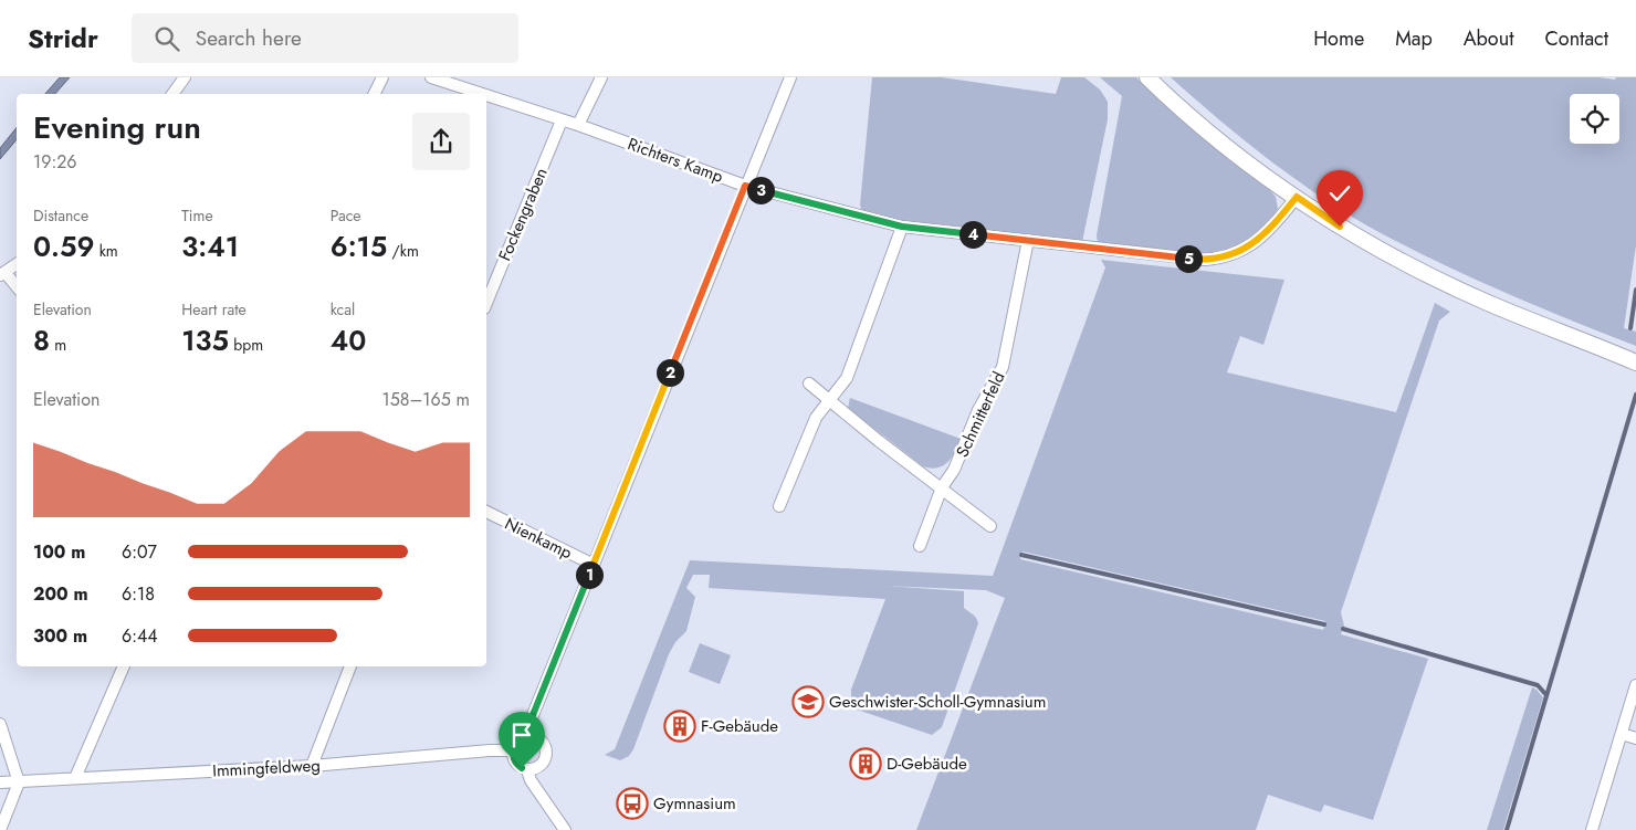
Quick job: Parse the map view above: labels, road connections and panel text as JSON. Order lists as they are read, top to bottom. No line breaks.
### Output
{"streets":{"street":["Richters Kamp","Fockengraben","Schmitterfeld","Nienkamp","Immingfeldweg"]},"crossings":[["Richters Kamp","Fockengraben"],["Richters Kamp","Schmitterfeld"]],"places":{"school or university":["Geschwister-Scholl-Gymnasium"],"building":["F-Gebäude","D-Gebäude"],"bus stop":["Gymnasium"]},"page":{"header":"Stridr","search":"Search here","nav":["Home","Map","About","Contact"],"heading":["Evening run","19:26"],"pins":["3","4","5","2","1"],"stats":[["Distance","0.59 km"],["Time","3:41"],["Pace","6:15 /km"],["Elevation","8 m"],["Heart rate","135 bpm"],["kcal","40"]],"chart":["Elevation","158–165 m"],"list":[{"name":"100 m","note":"6:07"},{"name":"200 m","note":"6:18"},{"name":"300 m","note":"6:44"}]}}
